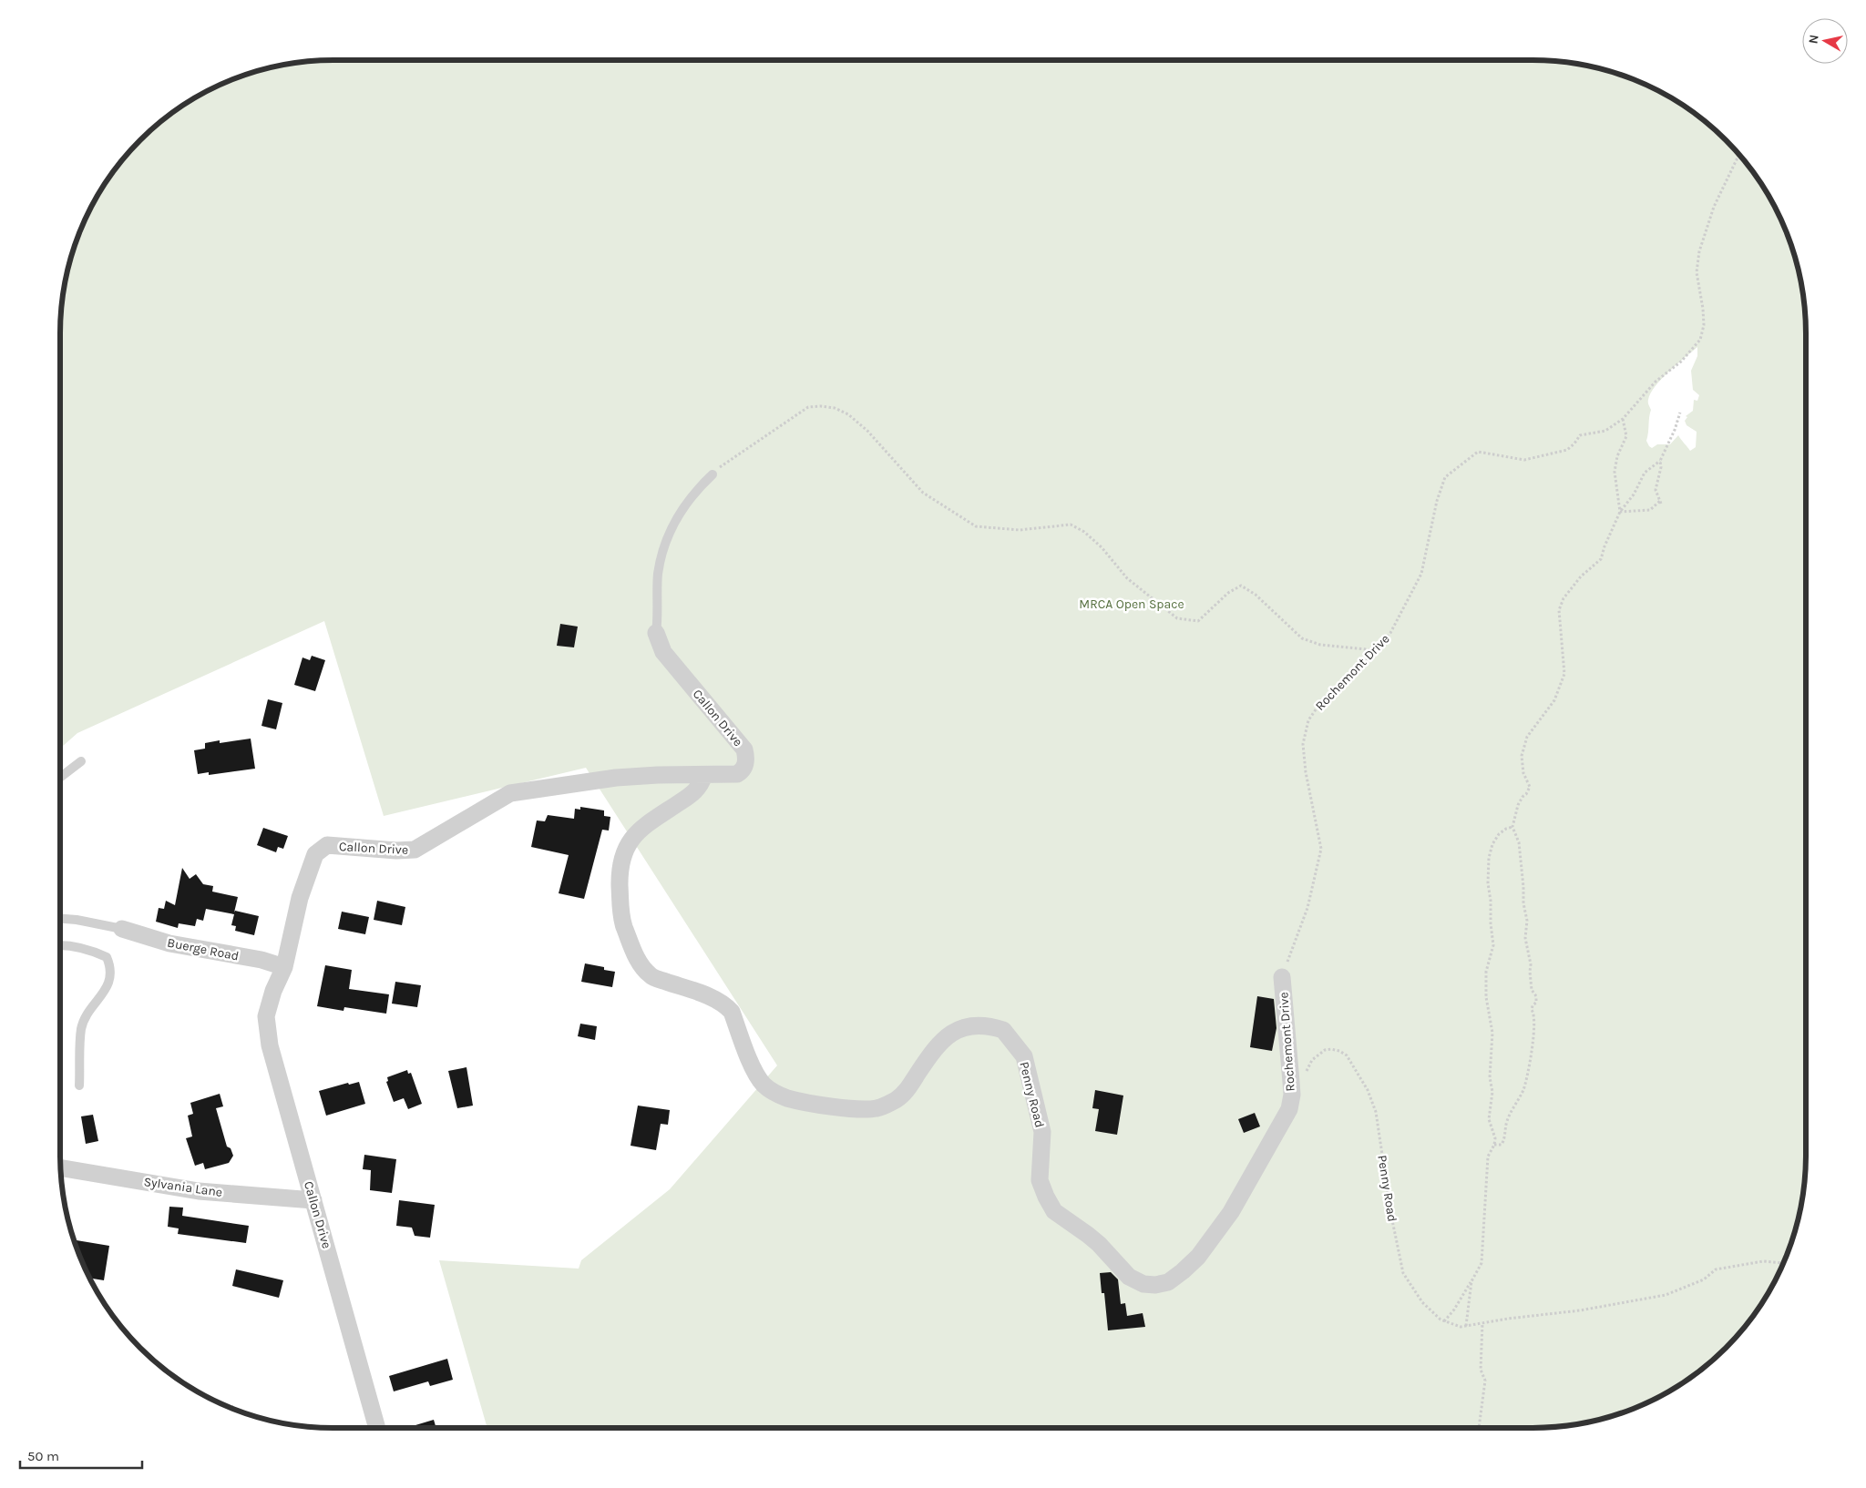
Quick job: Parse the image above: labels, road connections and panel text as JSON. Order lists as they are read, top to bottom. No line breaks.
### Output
{"streets":{"street":["Rochemont Drive","Callon Drive","Buerge Road","Penny Road","Sylvania Lane"]},"crossings":[["Rochemont Drive","Penny Road"],["Callon Drive","Buerge Road"],["Callon Drive","Penny Road"],["Callon Drive","Sylvania Lane"]],"parks":["MRCA Open Space"],"scale_bar":"50 m","north":"left"}
